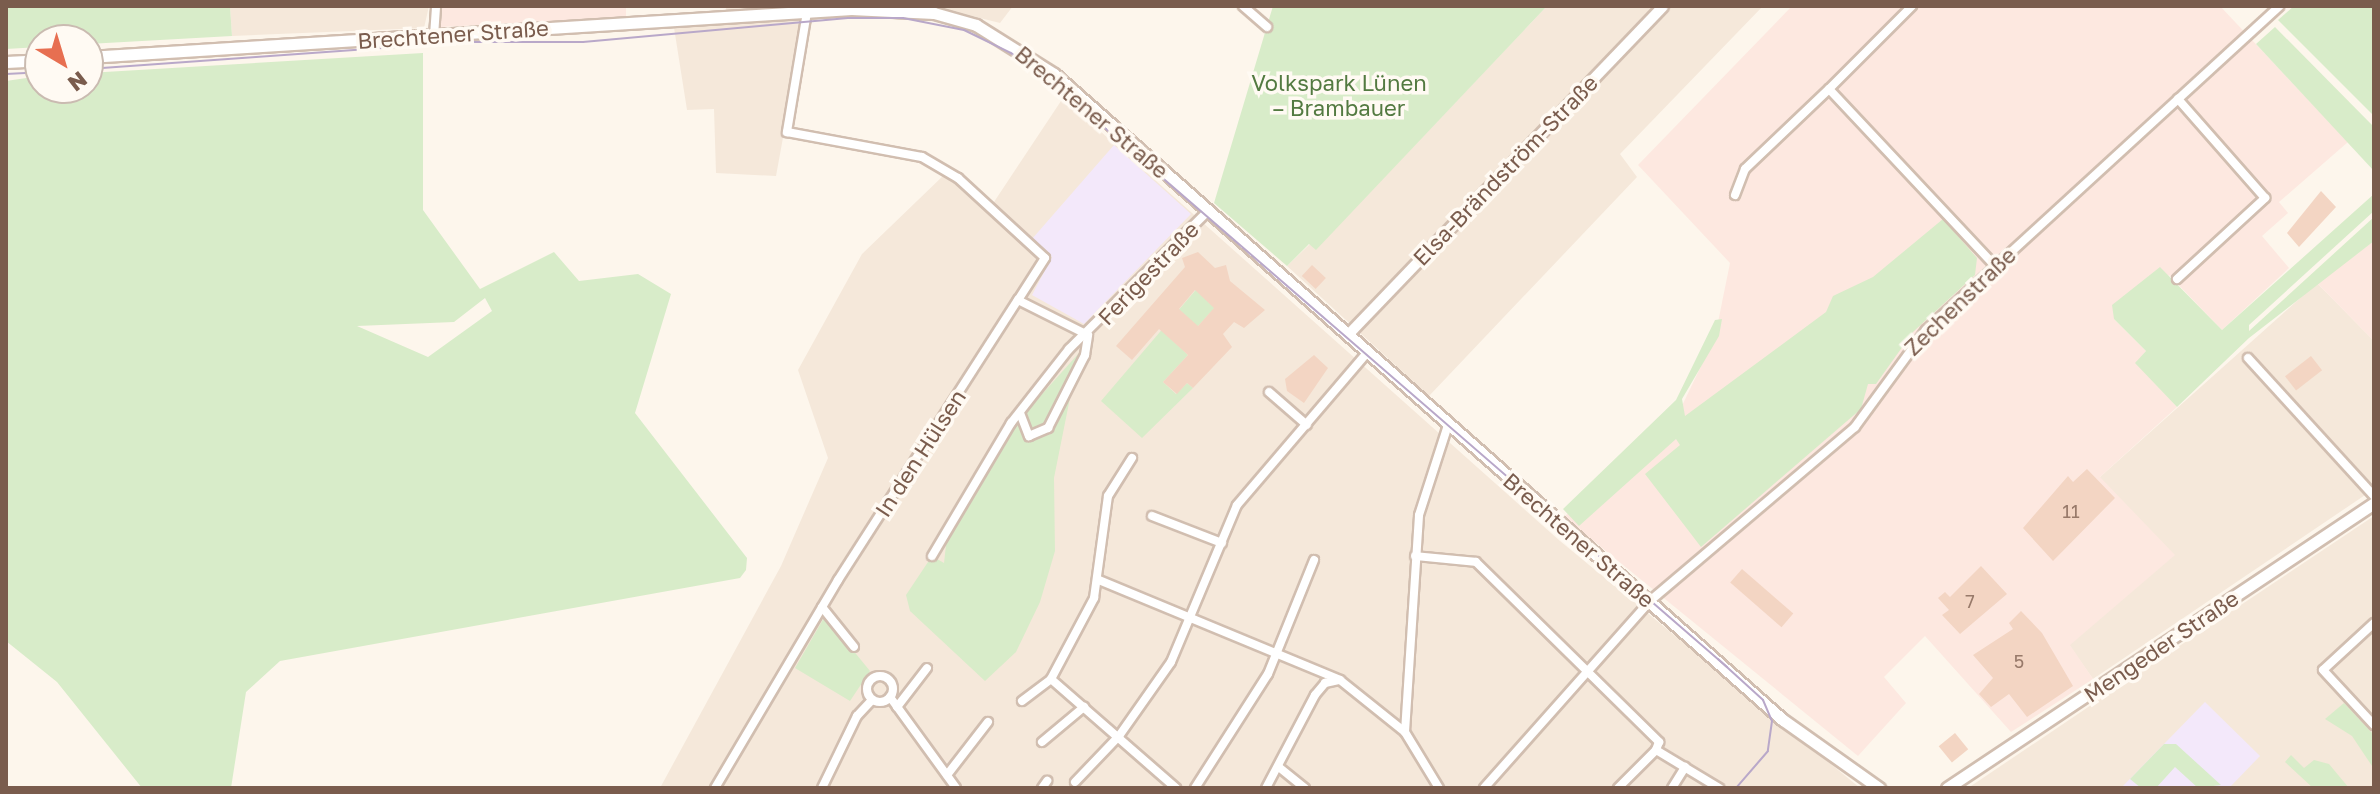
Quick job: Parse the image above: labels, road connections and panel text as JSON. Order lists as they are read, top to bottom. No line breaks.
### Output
{"streets":{"main road":["Brechtener Straße","Mengeder Straße"],"street":["Elsa-Brändström-Straße","Ferigestraße","Zechenstraße","In den Hülsen"]},"crossings":[["Brechtener Straße","Elsa-Brändström-Straße"],["Brechtener Straße","Ferigestraße"],["Brechtener Straße","Zechenstraße"],["Brechtener Straße","In den Hülsen"]],"parks":["Volkspark Lünen – Brambauer"],"house_numbers":["11","7","5"],"north":"bottom right"}
